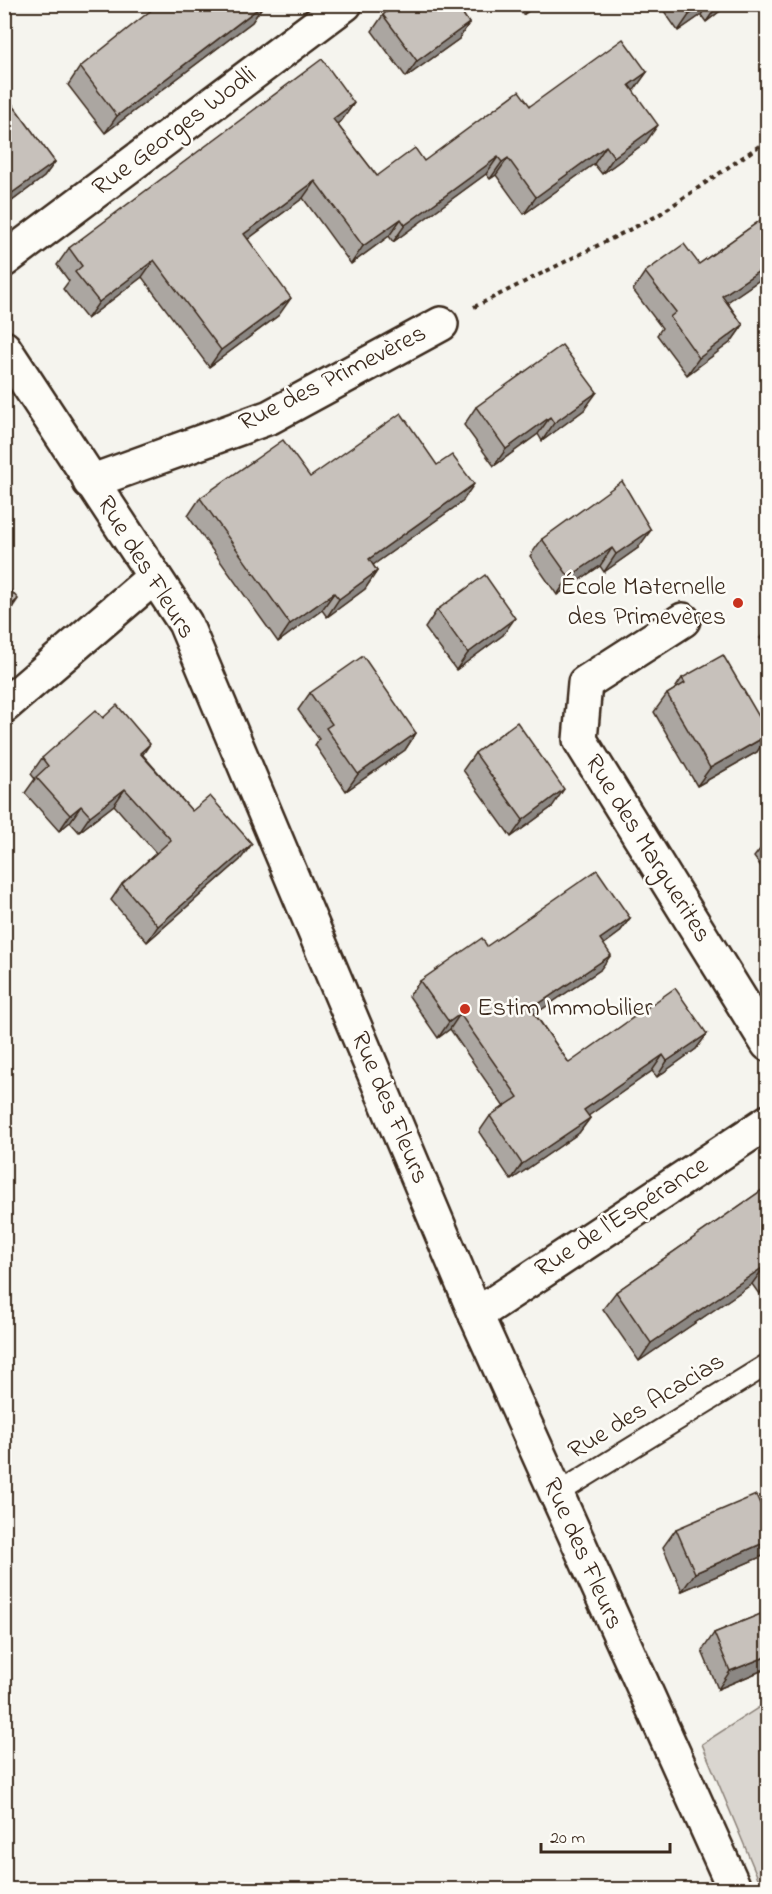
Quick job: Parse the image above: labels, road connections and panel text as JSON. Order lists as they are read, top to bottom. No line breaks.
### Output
{"streets":{"street":["Rue Georges Wodli","Rue des Primevères","Rue des Fleurs","Rue des Marguerites","Rue de l'Espérance"],"lane":["Rue des Acacias"]},"crossings":[["Rue des Primevères","Rue des Fleurs"],["Rue des Fleurs","Rue de l'Espérance"],["Rue des Fleurs","Rue des Acacias"]],"places":["École Maternelle des Primevères","Estim Immobilier"],"scale_bar":"20 m"}
